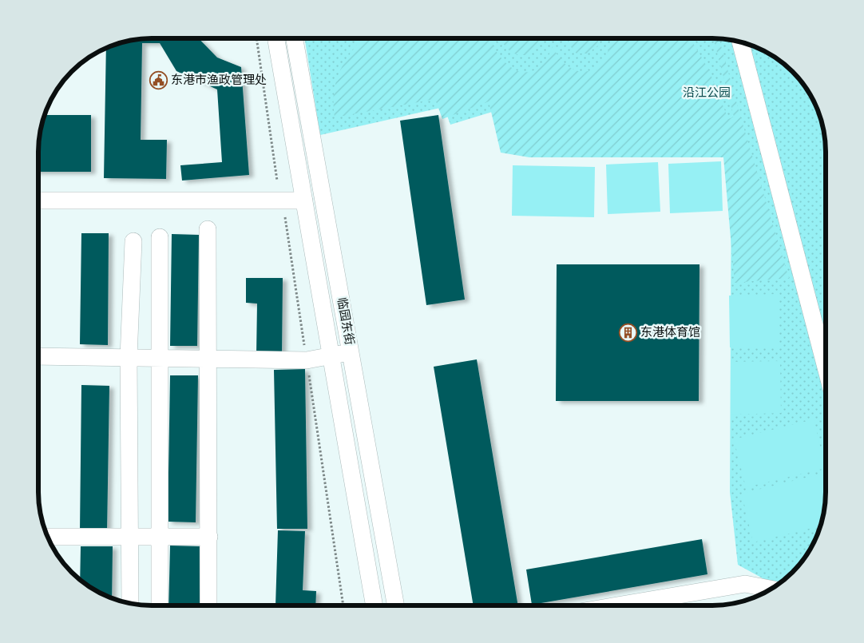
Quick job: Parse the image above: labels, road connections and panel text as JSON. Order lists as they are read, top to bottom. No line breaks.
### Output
{"streets":{"street":["临园东街"]},"parks":["沿江公园"],"places":{"public building":["东港市渔政管理处"],"building":["东港体育馆"]}}
